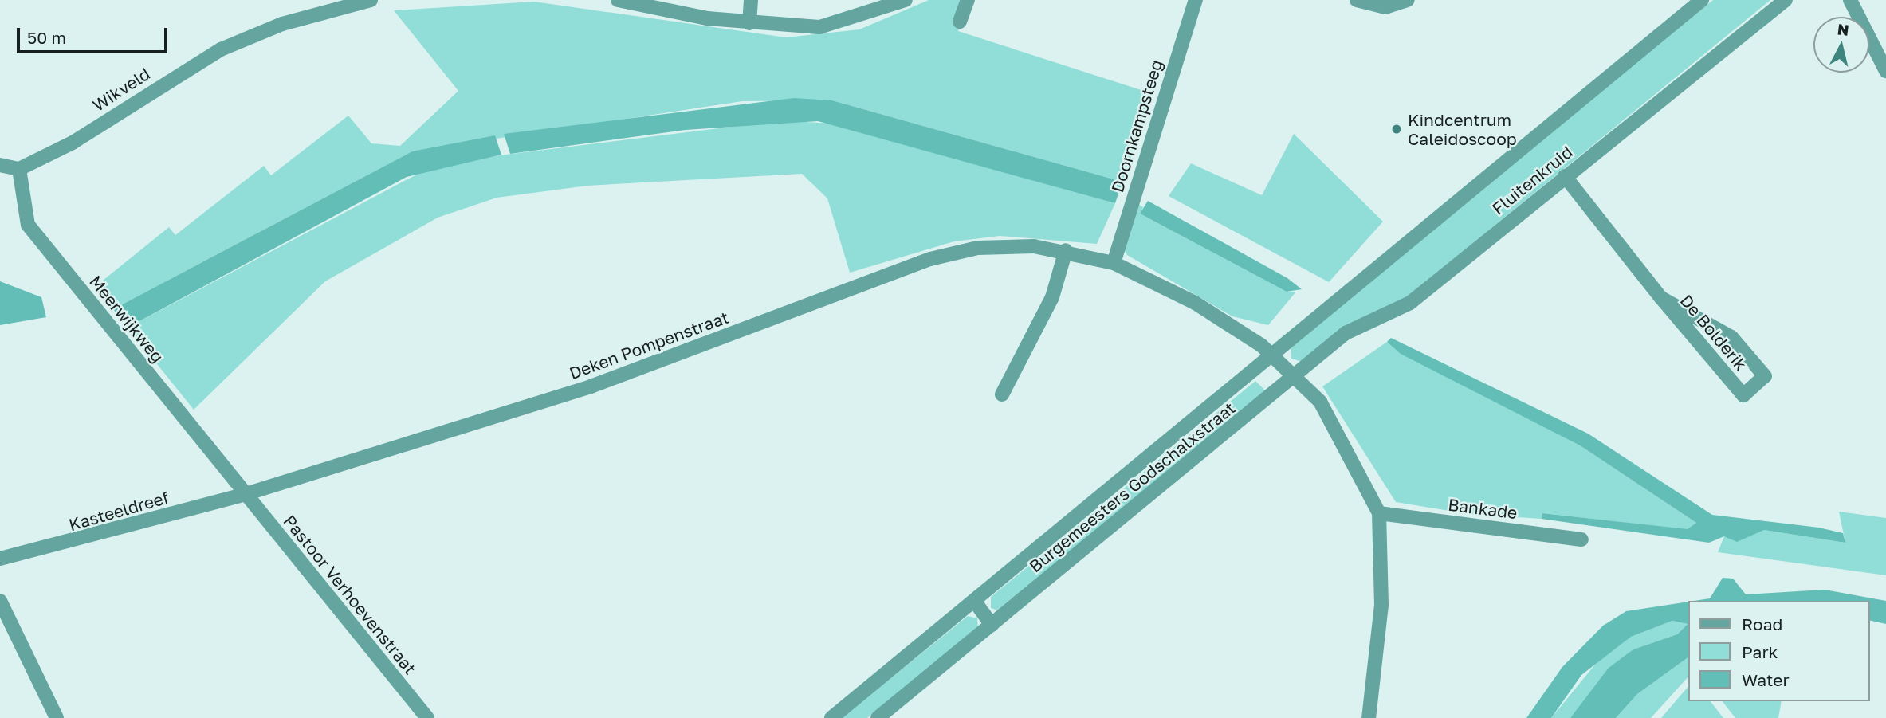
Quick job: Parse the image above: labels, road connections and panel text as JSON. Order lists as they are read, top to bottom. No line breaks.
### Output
{"streets":{"street":["Wikveld","Doornkampsteeg","Fluitenkruid","Meerwijkweg","De Bolderik","Deken Pompenstraat","Burgemeesters Godschalxstraat","Bankade","Kasteeldreef","Pastoor Verhoevenstraat"]},"crossings":[["Wikveld","Meerwijkweg"],["Doornkampsteeg","Deken Pompenstraat"],["Fluitenkruid","De Bolderik"],["Fluitenkruid","Deken Pompenstraat"],["Fluitenkruid","Burgemeesters Godschalxstraat"],["Meerwijkweg","Deken Pompenstraat"],["Meerwijkweg","Kasteeldreef"],["Meerwijkweg","Pastoor Verhoevenstraat"],["Deken Pompenstraat","Burgemeesters Godschalxstraat"],["Deken Pompenstraat","Bankade"],["Deken Pompenstraat","Kasteeldreef"],["Deken Pompenstraat","Pastoor Verhoevenstraat"],["Kasteeldreef","Pastoor Verhoevenstraat"]],"places":["Kindcentrum Caleidoscoop"],"legend":["Road","Park","Water"],"scale_bar":"50 m","north":"top"}
